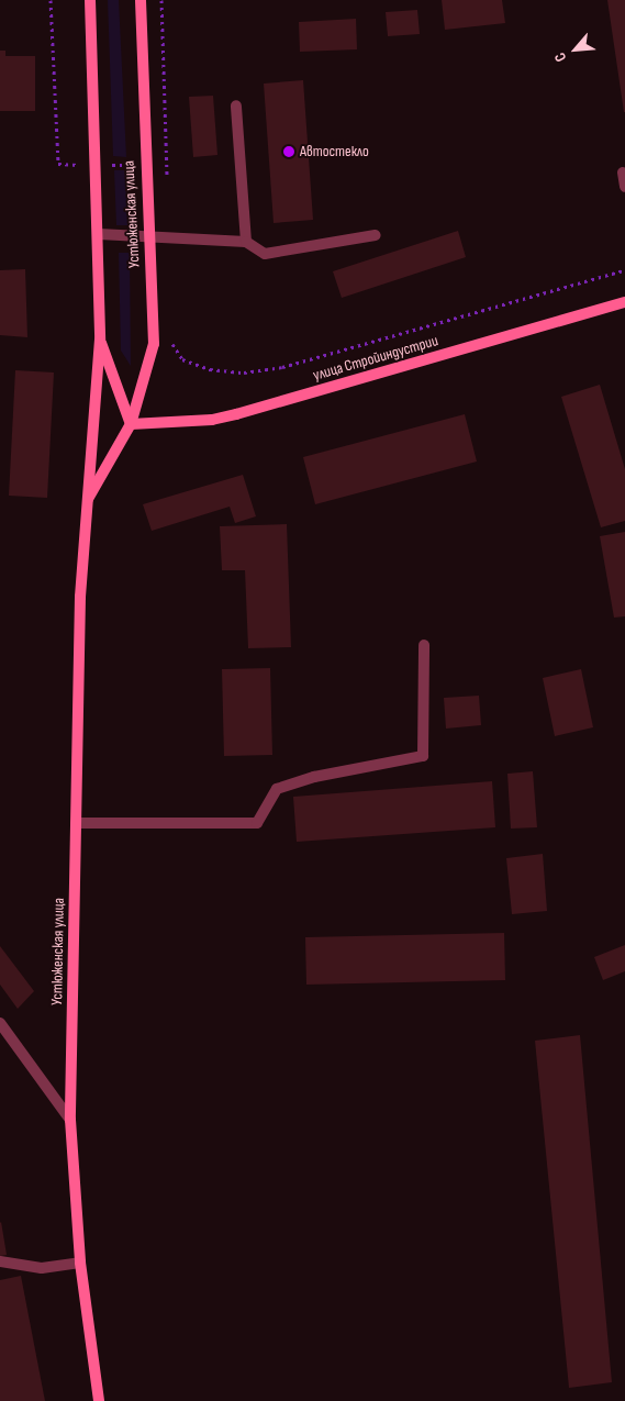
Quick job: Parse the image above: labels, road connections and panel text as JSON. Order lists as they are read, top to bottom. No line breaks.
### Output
{"streets":{"main road":["Устюженская улица","улица Стройиндустрии"]},"crossings":[["Устюженская улица","улица Стройиндустрии"]],"places":["Автостекло"],"north":"bottom left"}
